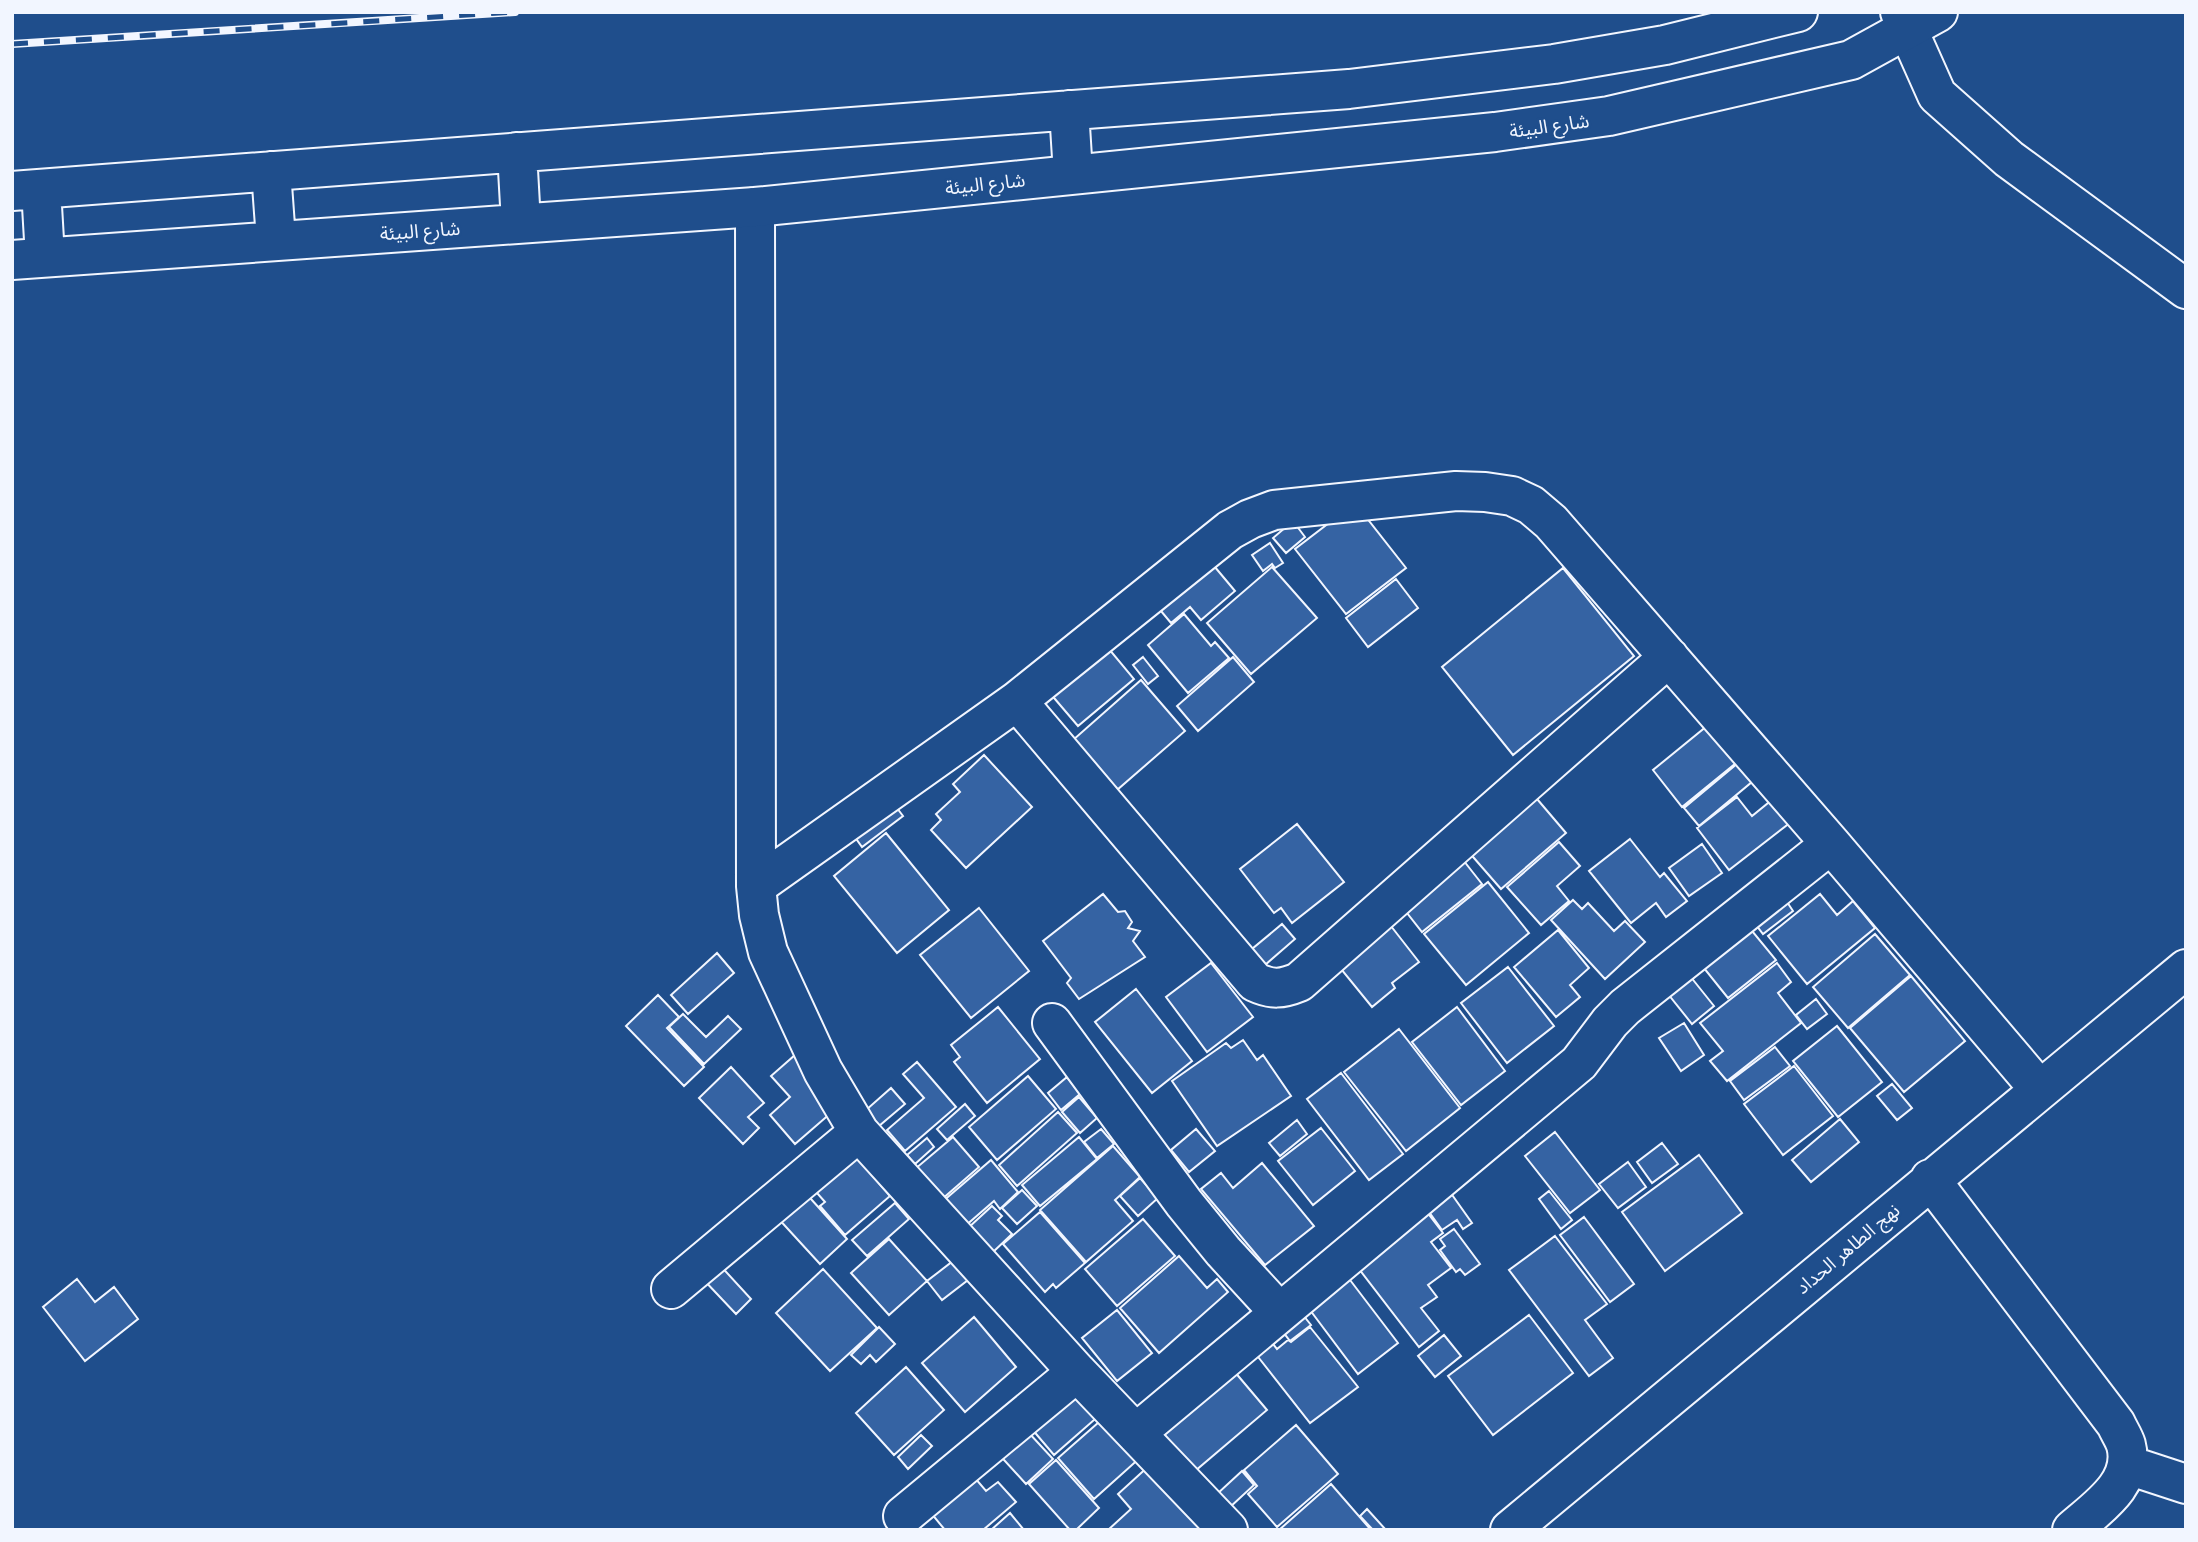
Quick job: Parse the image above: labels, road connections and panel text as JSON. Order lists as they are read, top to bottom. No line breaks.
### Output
{"streets":{"street":["شارع البيئة","نهج الطاهر الحداد"]}}
